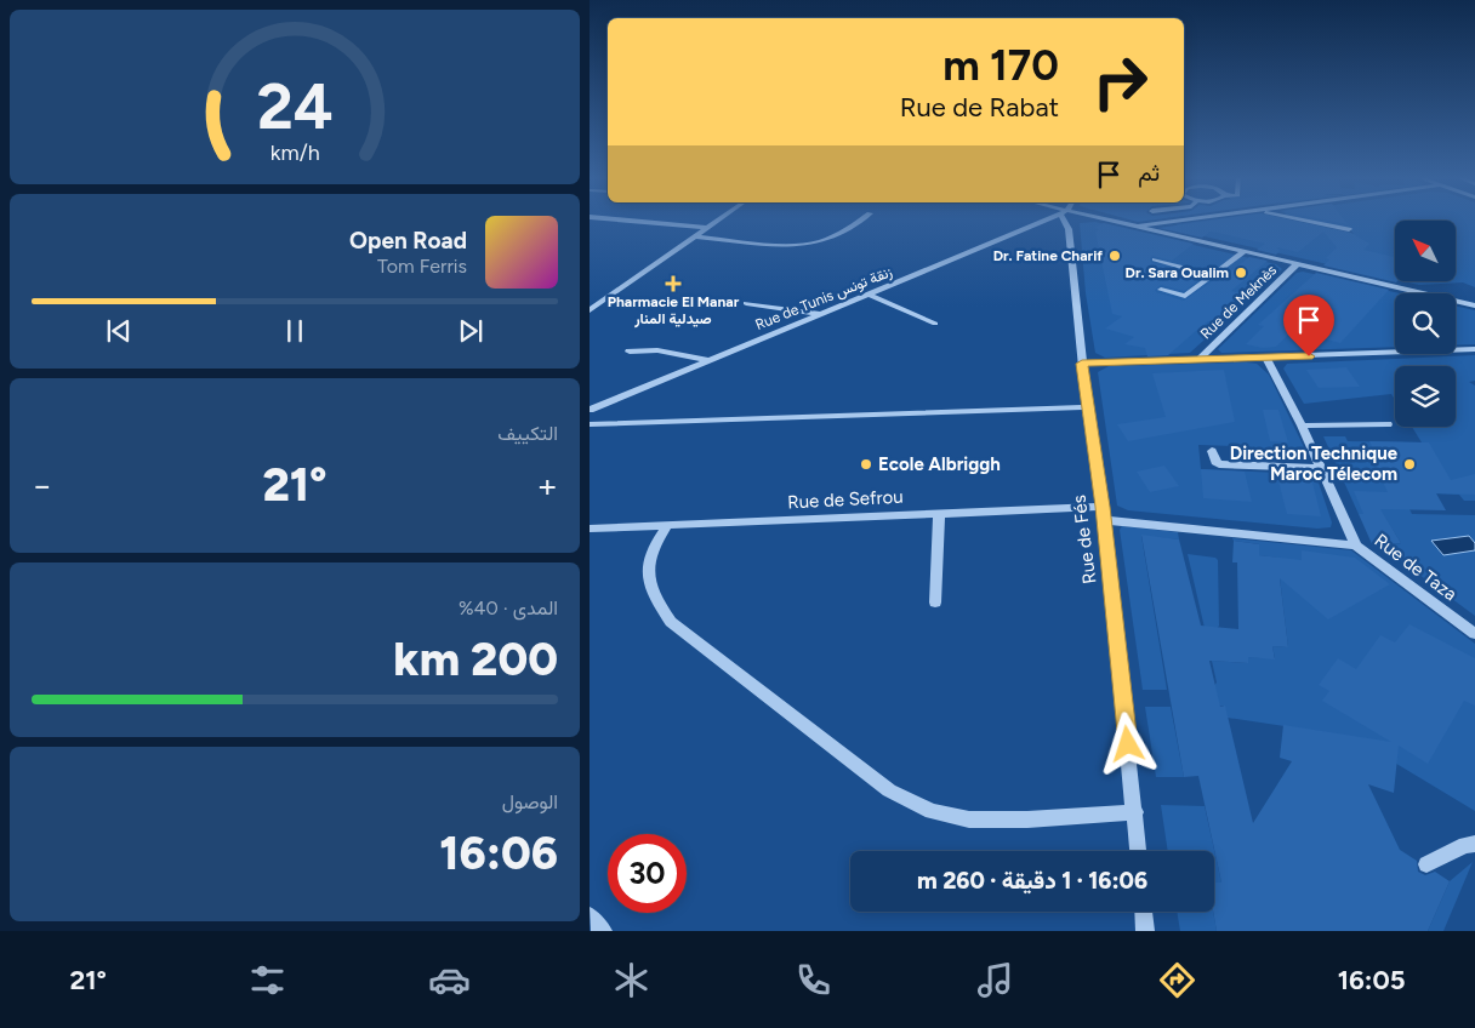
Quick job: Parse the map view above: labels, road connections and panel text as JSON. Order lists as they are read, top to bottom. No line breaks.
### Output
{"streets":{"street":["Rue de Tunis زنقة تونس","Rue de Meknès","Rue de Sefrou","Rue de Fés","Rue de Taza"]},"crossings":[["Rue de Sefrou","Rue de Fés"]],"places":{"other":["Dr. Fatine Charif","Dr. Sara Oualim","Ecole Albriggh","Direction Technique Maroc Télecom"],"health":["Pharmacie El Manar صيدلية المنار"]},"north":"top left","page":{"turn":["170 m","Rue de Rabat"],"then":"ثم","song":["Open Road","Tom Ferris"],"tile":["التكييف",["المدى · 40%","200 km"],["الوصول","16:06"]],"heat":["−","21°","+"],"limit":"30","trip":"16:06 · 1 دقيقة · 260 m","tabs":["16:05","21°"],"gauge":["24","km/h"]}}
